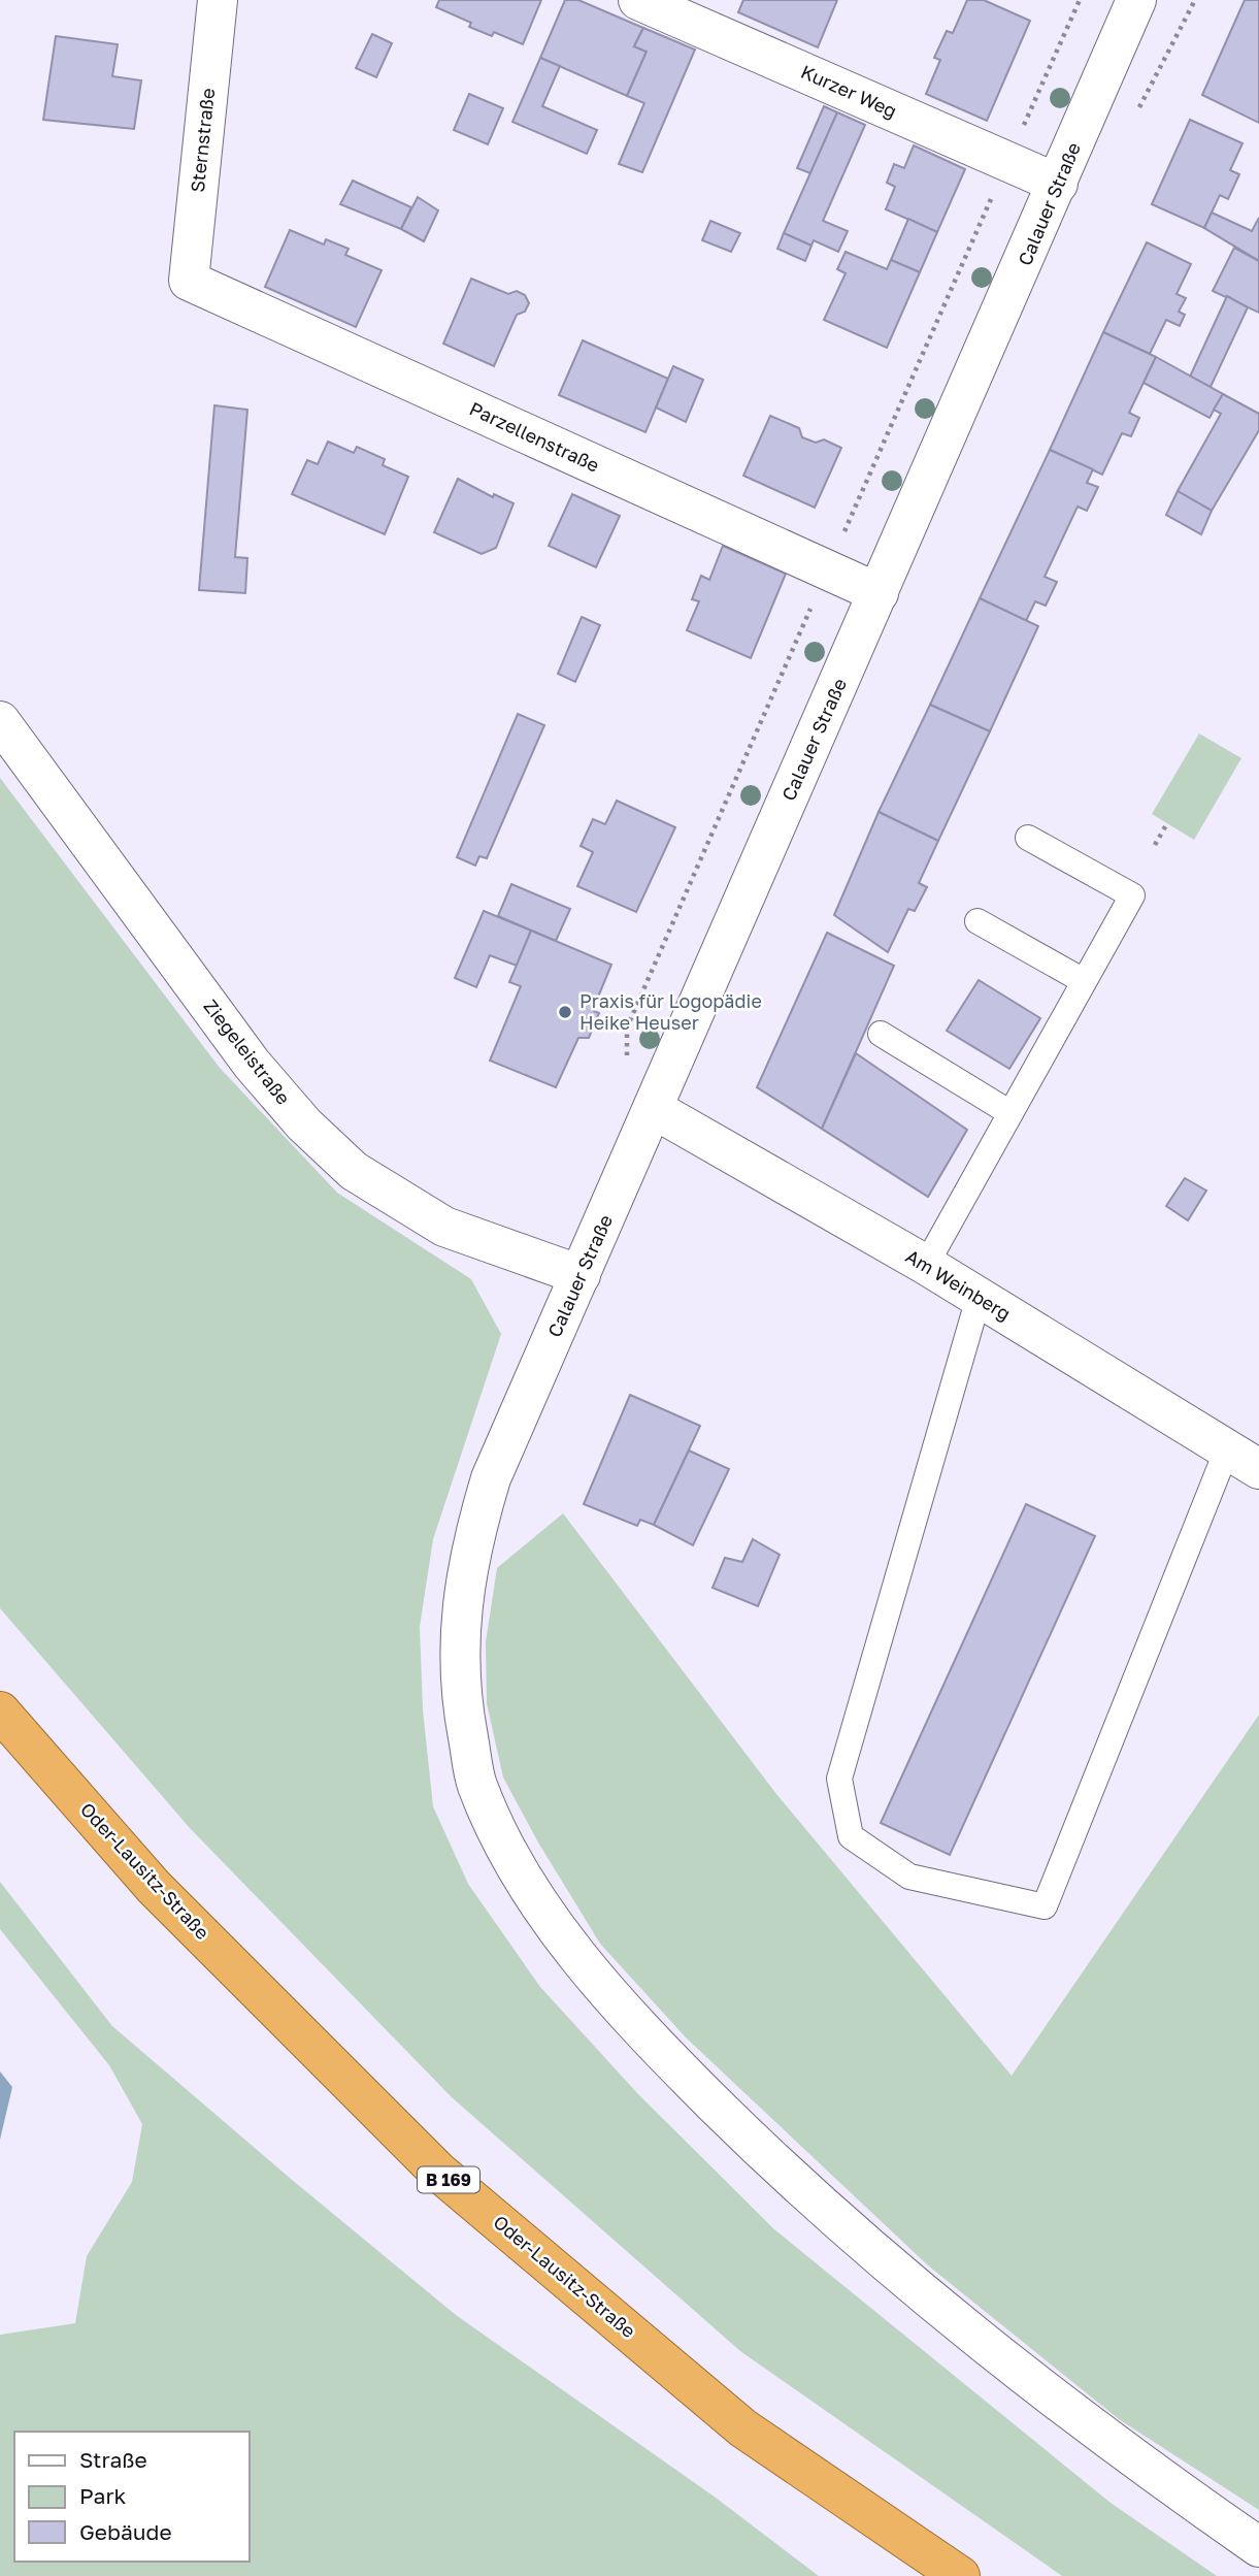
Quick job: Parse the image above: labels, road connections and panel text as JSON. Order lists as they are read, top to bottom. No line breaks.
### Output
{"streets":{"highway":["Oder-Lausitz-Straße","B 169"],"street":["Kurzer Weg","Sternstraße","Calauer Straße","Parzellenstraße","Ziegeleistraße","Am Weinberg"]},"crossings":[["Kurzer Weg","Calauer Straße"],["Sternstraße","Parzellenstraße"],["Calauer Straße","Parzellenstraße"],["Calauer Straße","Ziegeleistraße"],["Calauer Straße","Am Weinberg"]],"places":["Praxis für Logopädie Heike Heuser"],"legend":["Straße","Park","Gebäude"]}
